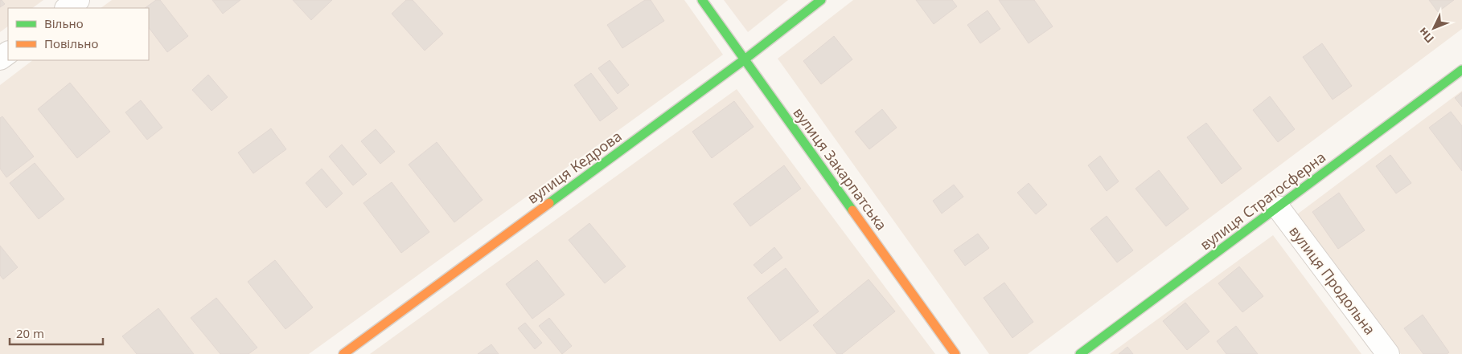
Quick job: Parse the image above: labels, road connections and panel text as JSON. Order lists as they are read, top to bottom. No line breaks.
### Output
{"streets":{"street":["вулиця Кедрова","вулиця Закарпатська","вулиця Стратосферна","вулиця Продольна"]},"crossings":[["вулиця Кедрова","вулиця Закарпатська"],["вулиця Стратосферна","вулиця Продольна"]],"legend":["Вільно","Повільно"],"scale_bar":"20 m","north":"bottom left"}
